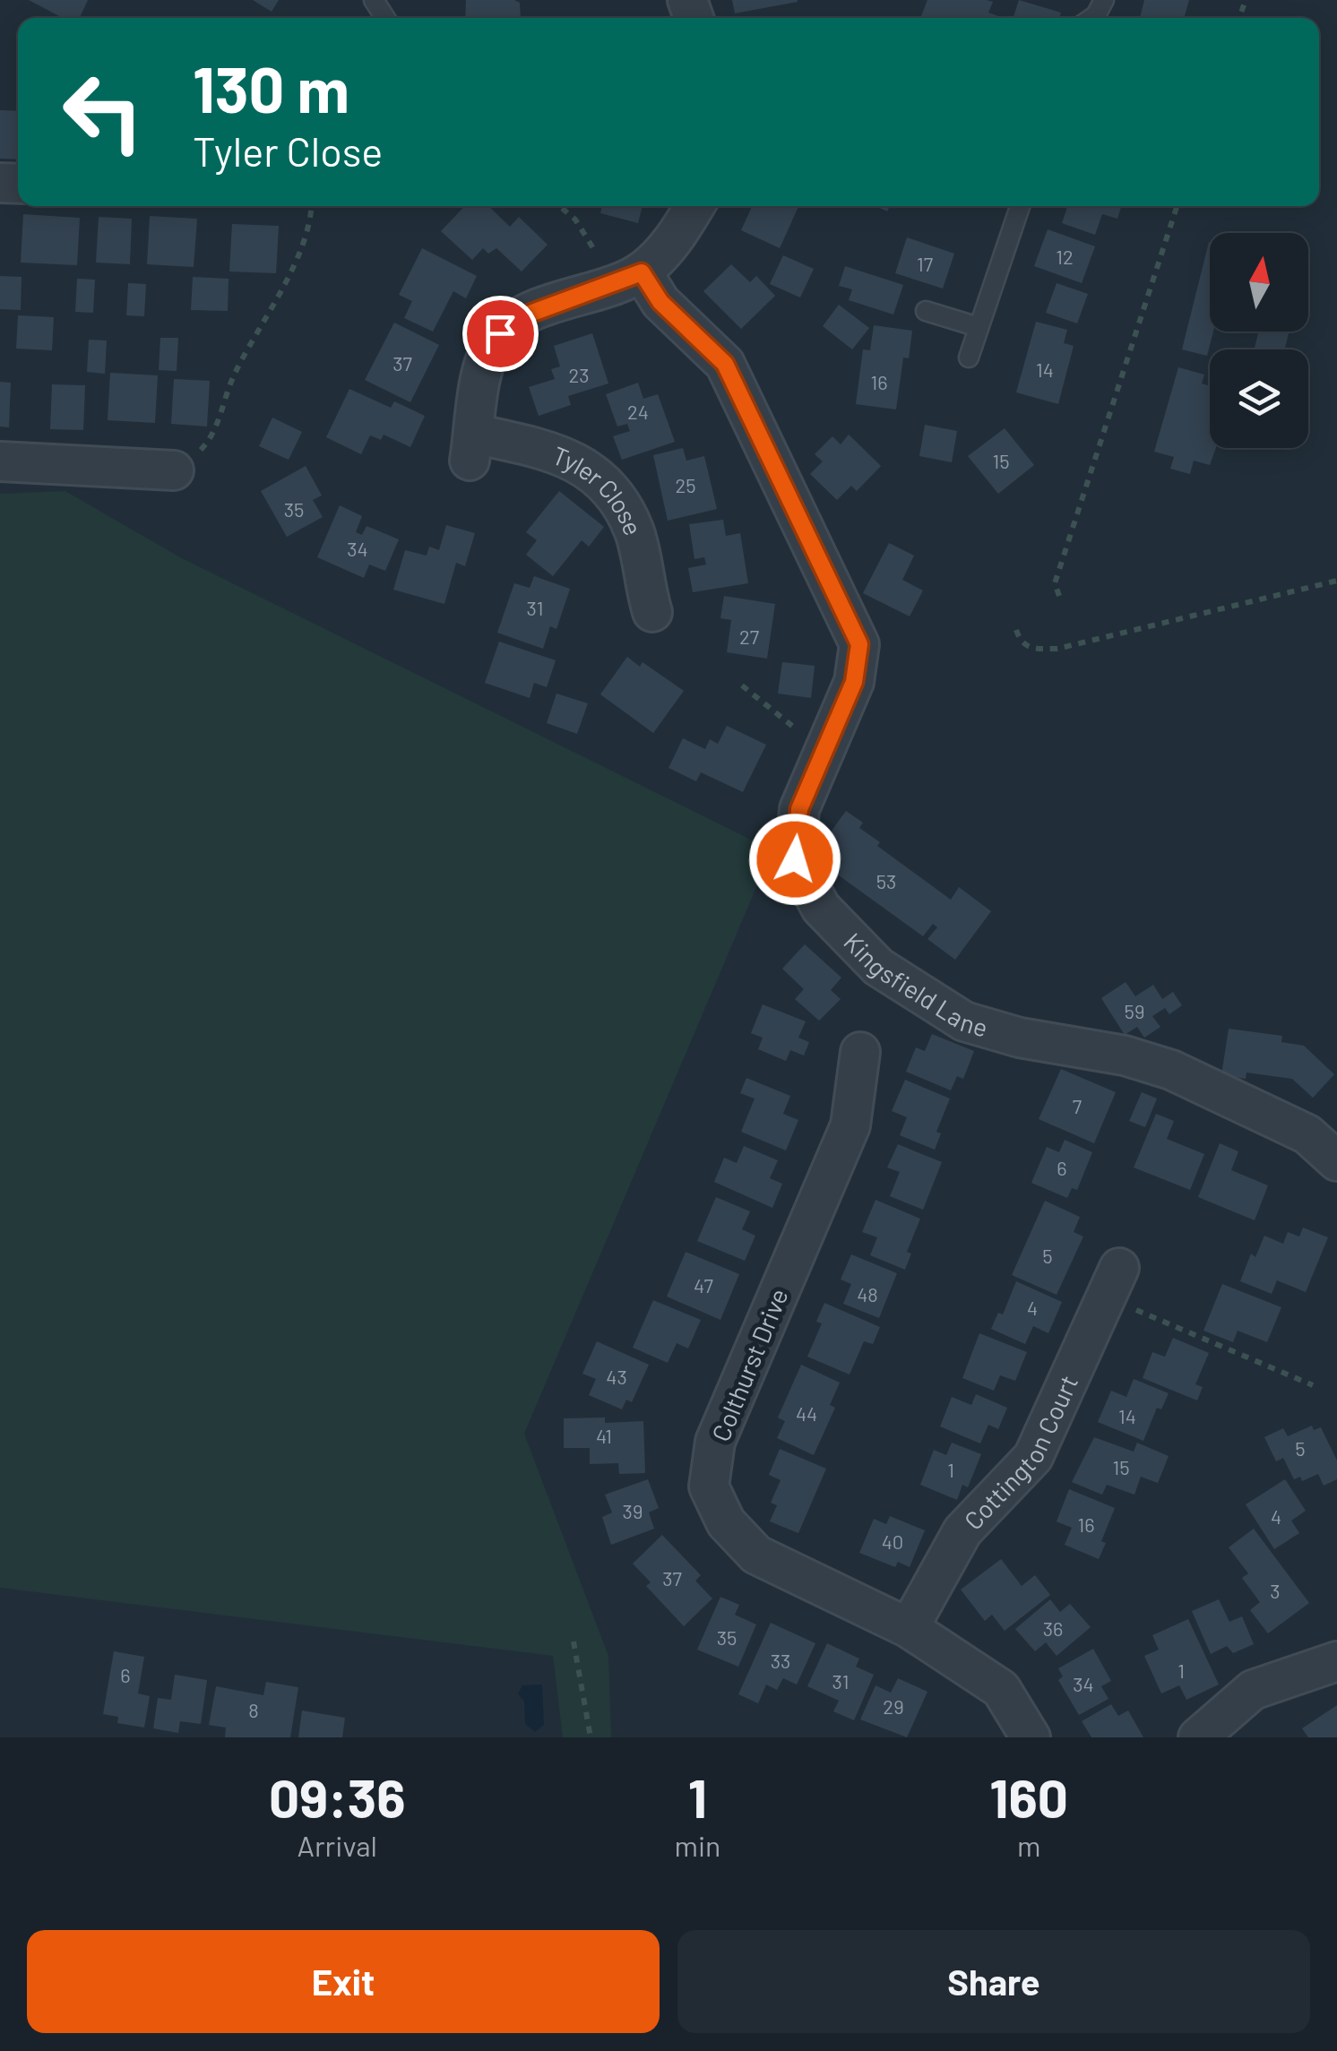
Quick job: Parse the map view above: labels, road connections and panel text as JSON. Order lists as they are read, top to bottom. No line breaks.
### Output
{"streets":{"street":["Tyler Close","Kingsfield Lane","Colthurst Drive","Cottington Court"]},"crossings":[["Tyler Close","Kingsfield Lane"],["Colthurst Drive","Cottington Court"]],"house_numbers":["12","17","37","14","23","16","24","15","25","35","34","31","27","53","59","7","6","5","47","48","4","43","44","14","41","5","15","1","39","4","16","40","37","3","36","35","33","1","6","31","34","29","8"],"north":"top","page":{"turn":["130 m","Tyler Close"],"eta":["09:36","Arrival","1","min","160","m"],"buttons":["Exit","Share"]}}
